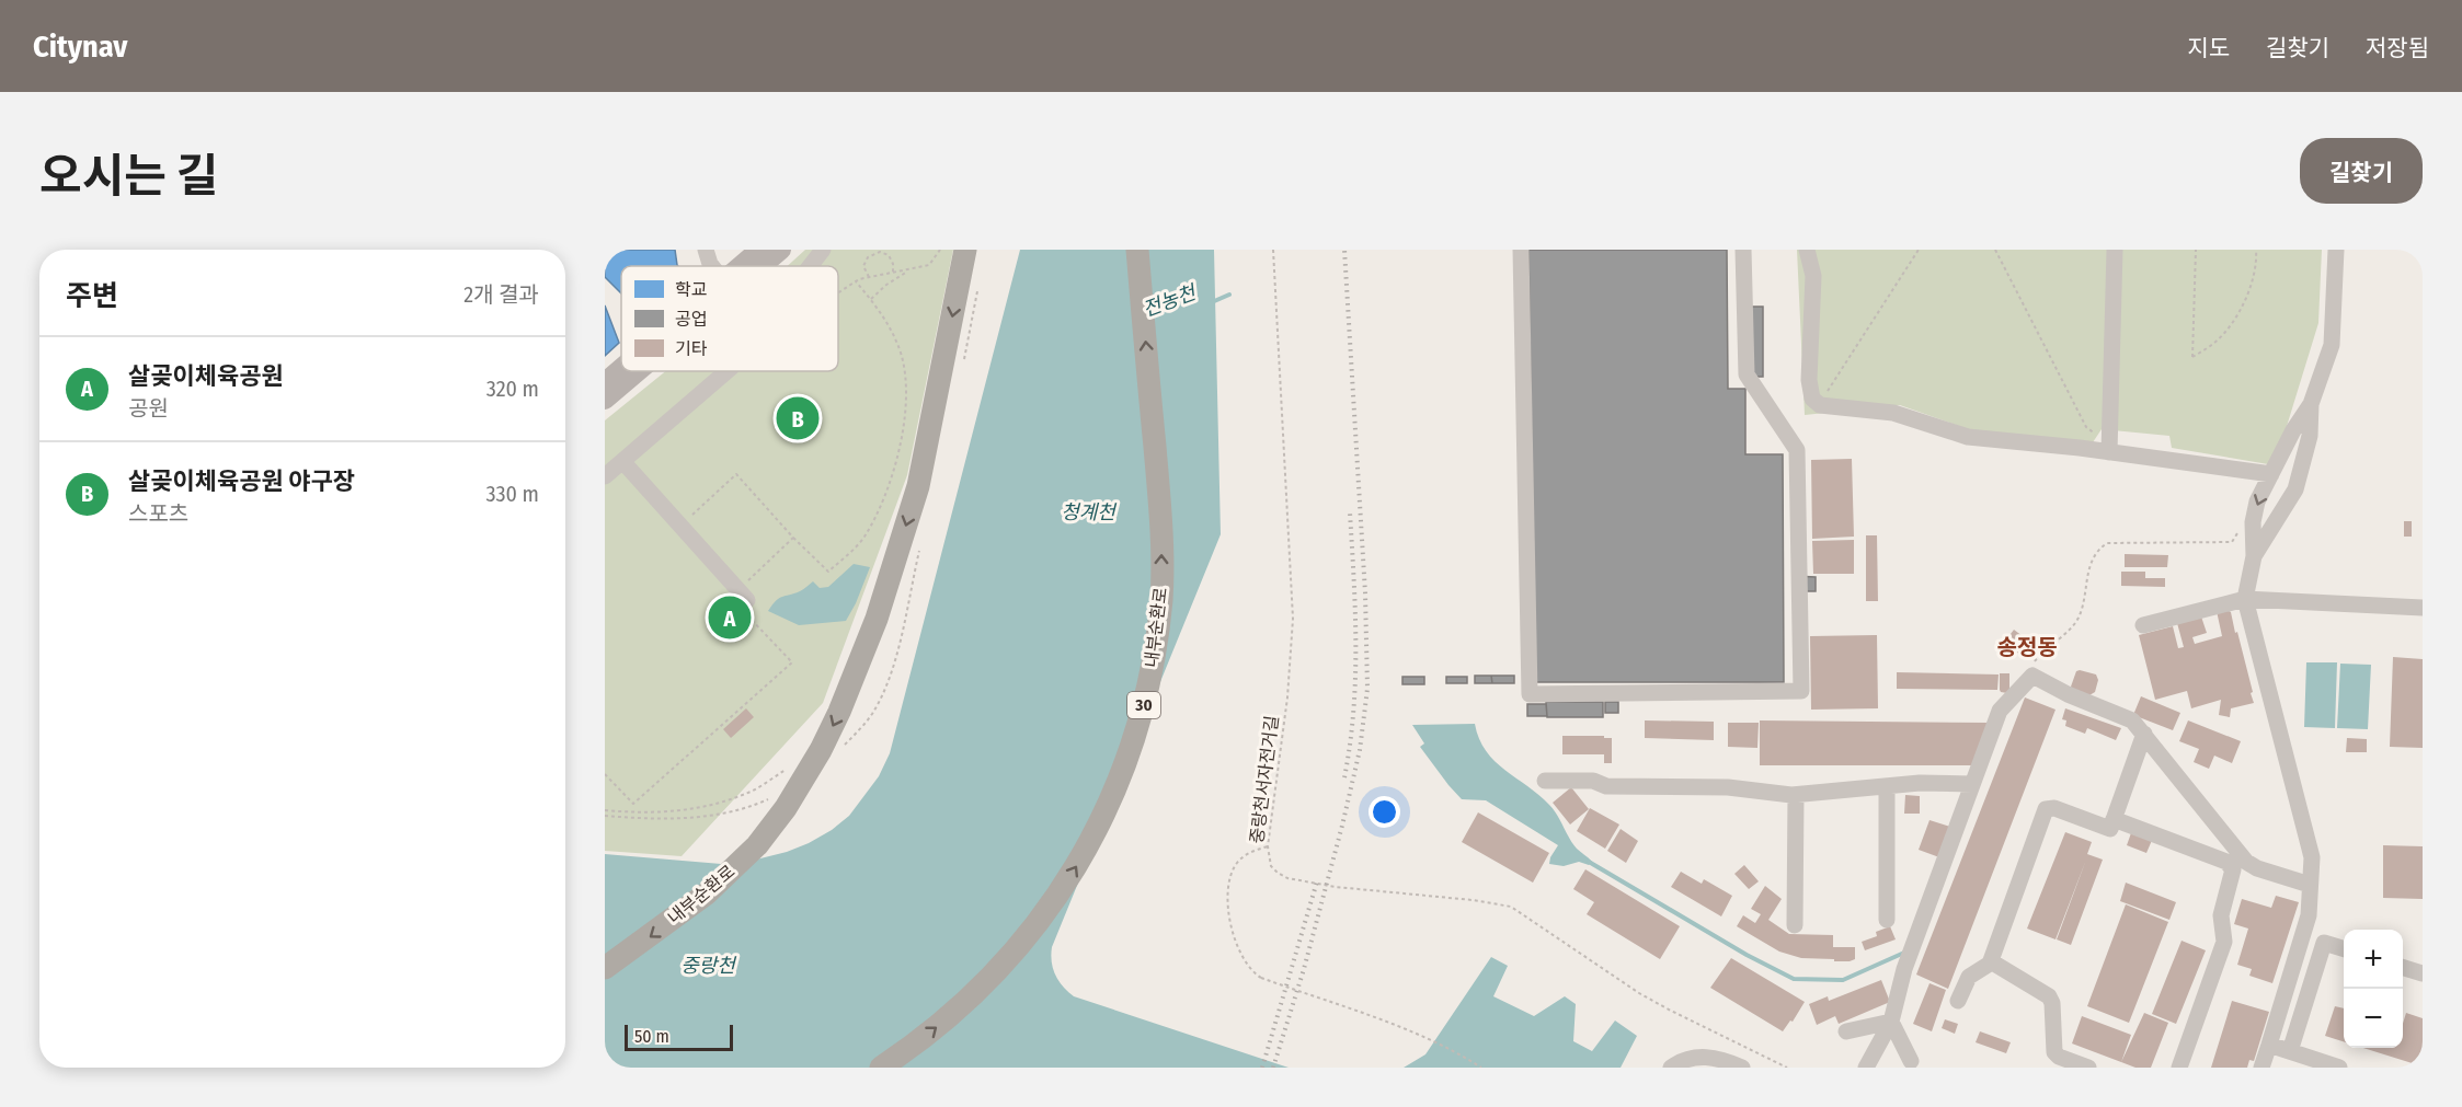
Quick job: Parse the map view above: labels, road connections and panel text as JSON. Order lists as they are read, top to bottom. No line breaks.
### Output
{"streets":{"highway":["내부순환로","30"],"path":["중랑천서자전거길"]},"districts":["송정동"],"water":["전농천","청계천","중랑천"],"legend":["학교","공업","기타"],"scale_bar":"50 m","page":{"header":"Citynav","nav":["지도","길찾기","저장됨"],"title":"오시는 길","buttons":"길찾기","heading":["주변","2개 결과"],"list":[{"mark":"A","name":"살곶이체육공원","note":"공원","value":"320 m"},{"mark":"B","name":"살곶이체육공원 야구장","note":"스포츠","value":"330 m"}],"pins":["B","A"],"map_buttons":["+","−"],"scale":"50 m"}}
